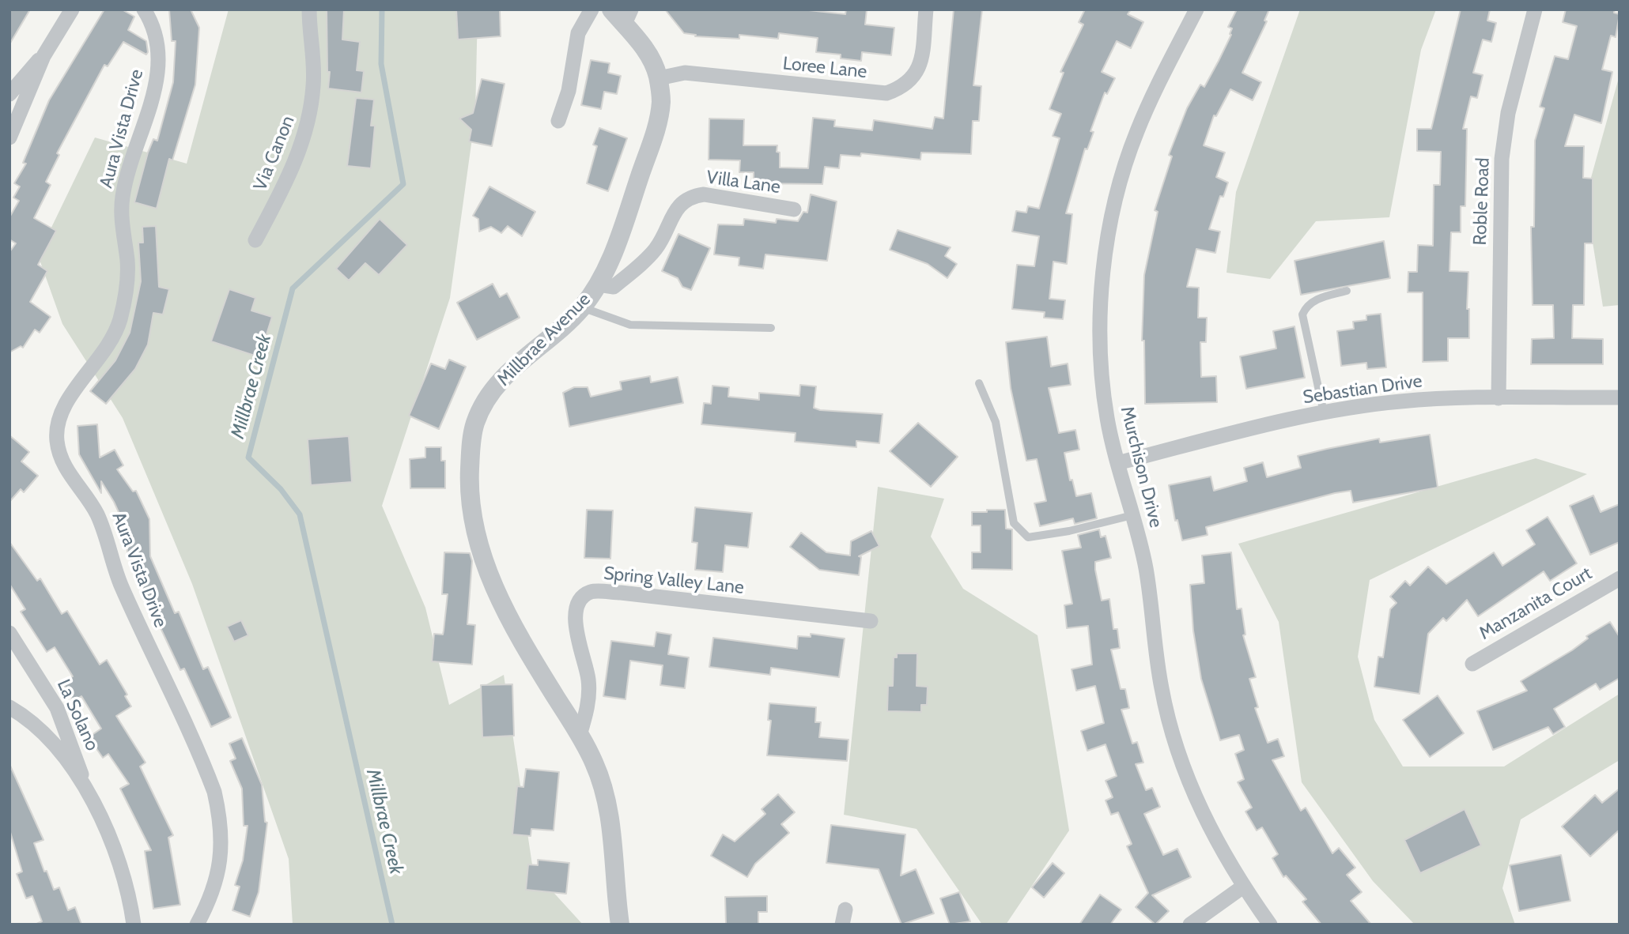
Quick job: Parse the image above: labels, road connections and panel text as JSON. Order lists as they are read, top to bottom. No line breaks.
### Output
{"streets":{"street":["Loree Lane","Aura Vista Drive","Via Canon","Villa Lane","Roble Road","Millbrae Avenue","Sebastian Drive","Murchison Drive","Spring Valley Lane","Manzanita Court","La Solano"]},"crossings":[["Loree Lane","Millbrae Avenue"],["Villa Lane","Millbrae Avenue"],["Roble Road","Sebastian Drive"],["Millbrae Avenue","Spring Valley Lane"],["Sebastian Drive","Murchison Drive"]],"water":["Millbrae Creek"]}
